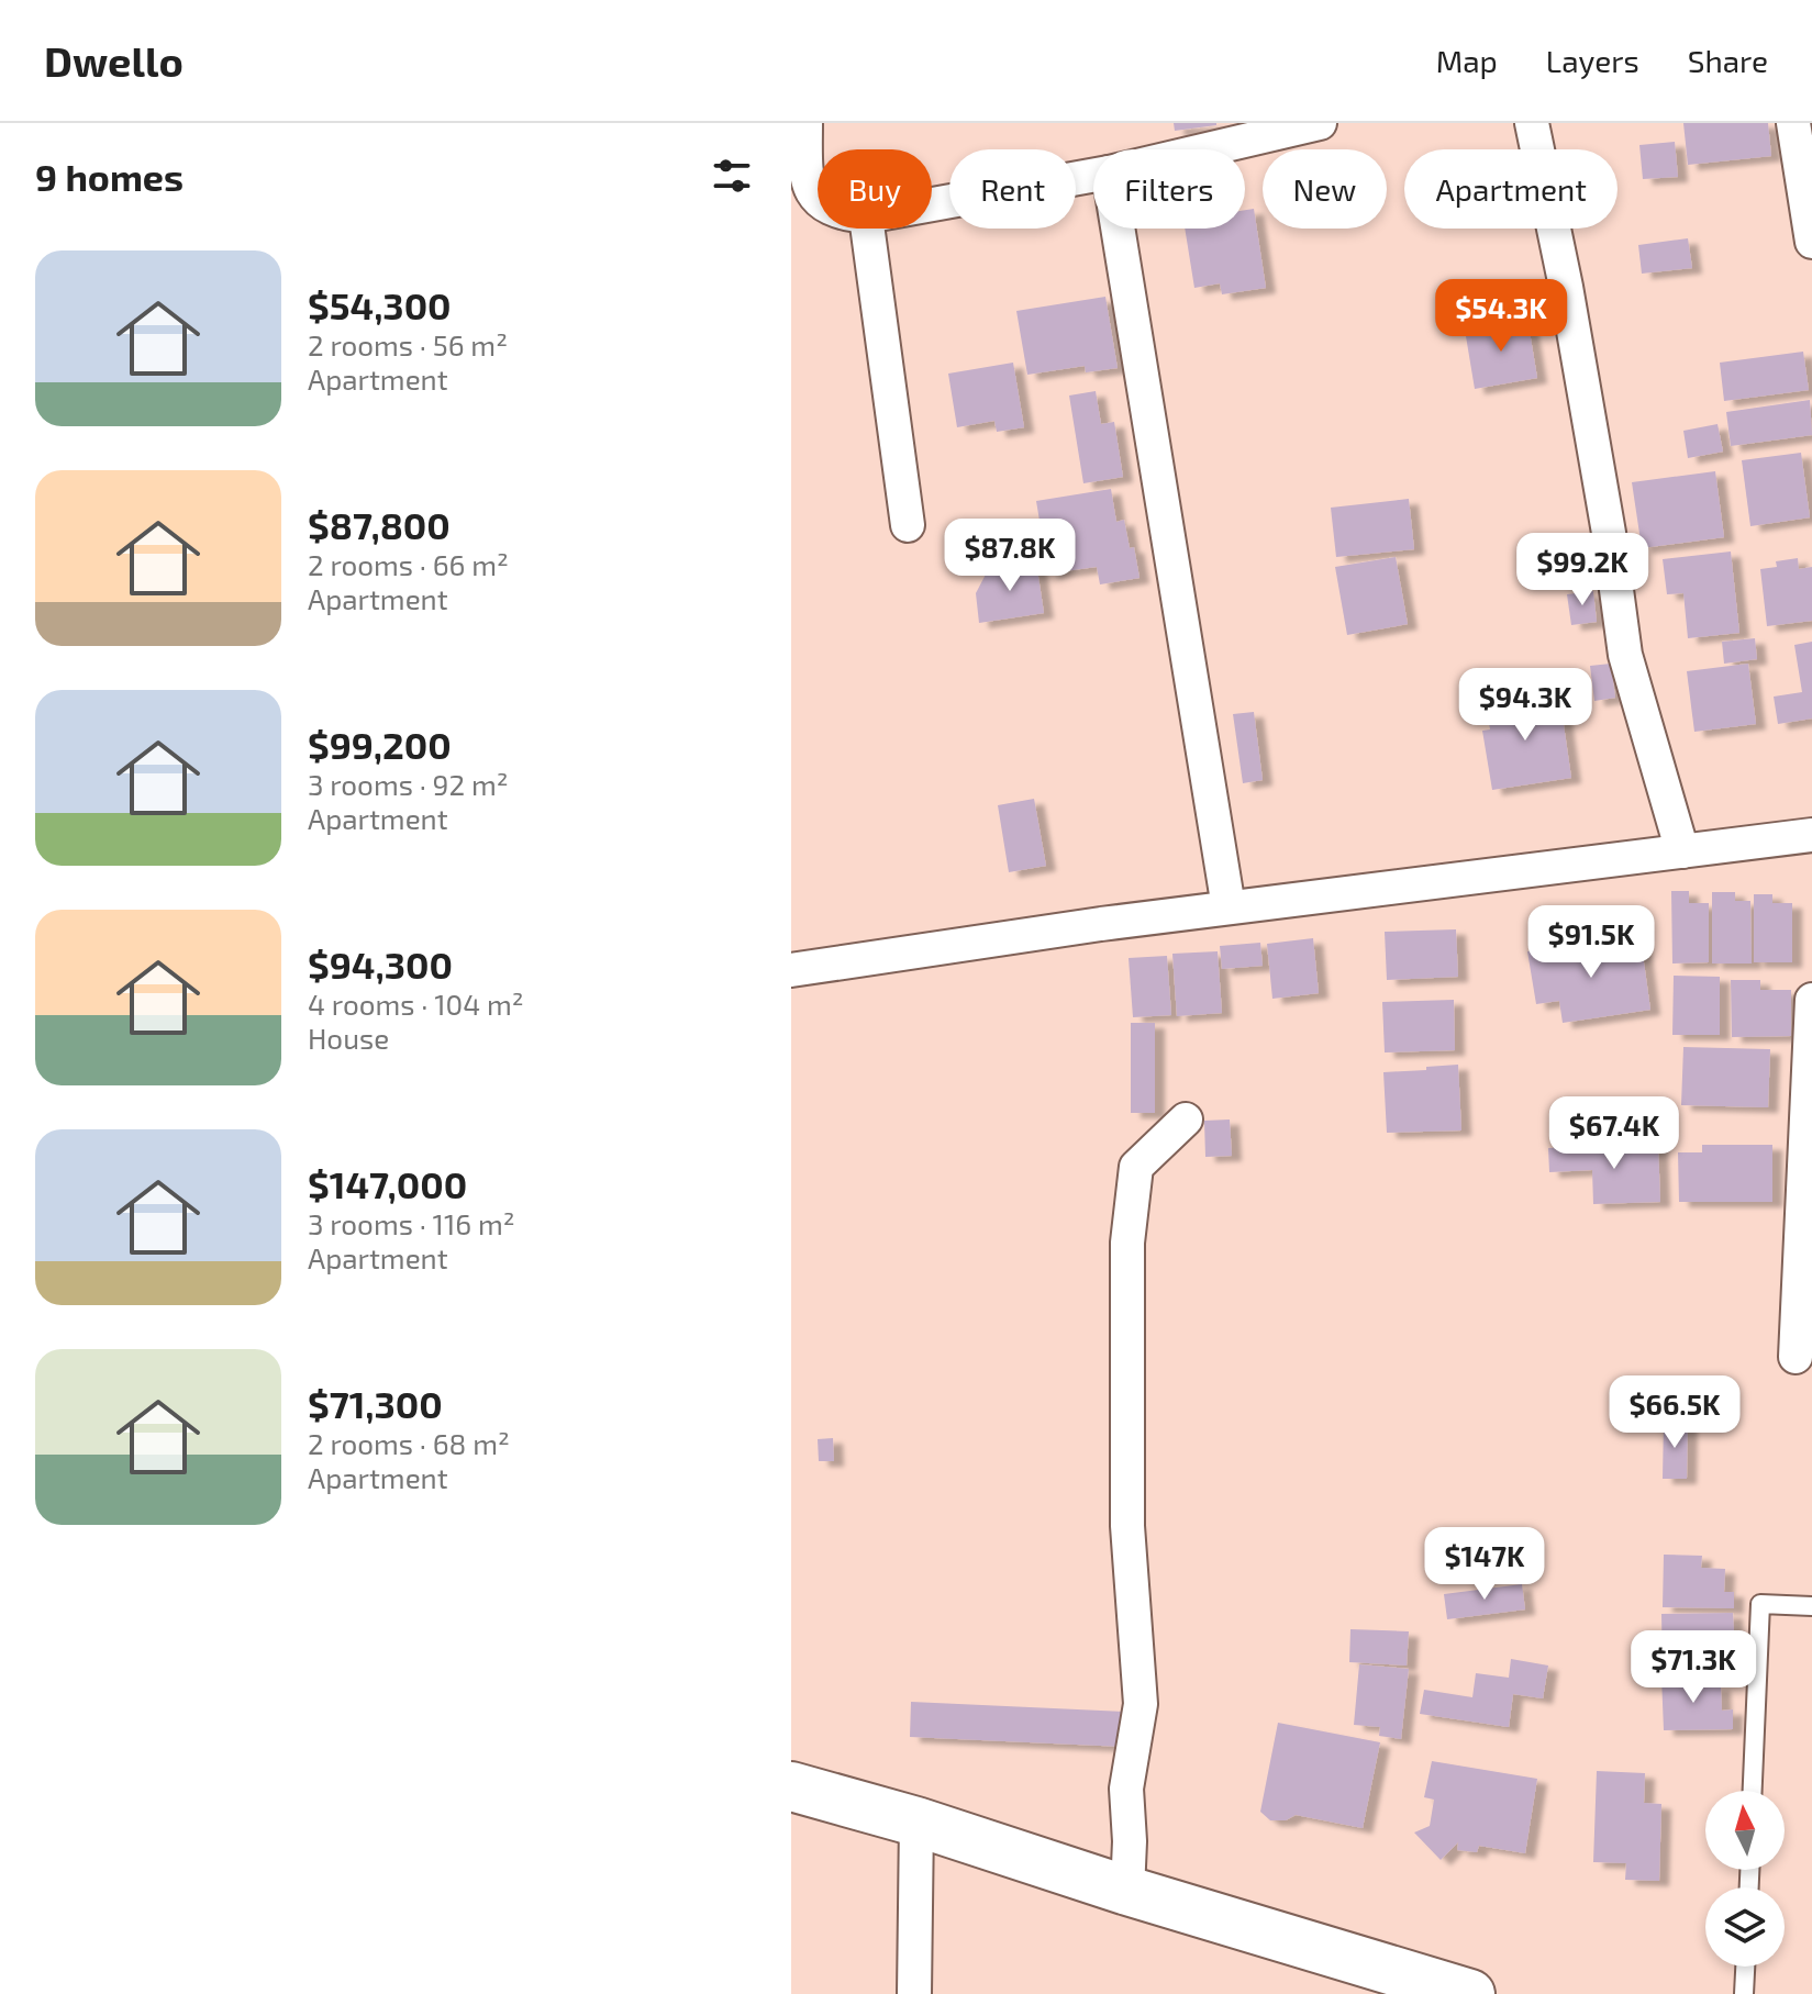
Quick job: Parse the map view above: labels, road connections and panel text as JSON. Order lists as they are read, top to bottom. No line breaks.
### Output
{"north":"top","page":{"header":"Dwello","nav":["Map","Layers","Share"],"heading":"9 homes","chip":["Buy","Rent","Filters","New","Apartment"],"list":[{"name":"$54,300","note":"2 rooms · 56 m² · Apartment"},{"name":"$87,800","note":"2 rooms · 66 m² · Apartment"},{"name":"$99,200","note":"3 rooms · 92 m² · Apartment"},{"name":"$94,300","note":"4 rooms · 104 m² · House"},{"name":"$147,000","note":"3 rooms · 116 m² · Apartment"},{"name":"$71,300","note":"2 rooms · 68 m² · Apartment"}],"price":["$54.3K","$87.8K","$99.2K","$94.3K","$91.5K","$67.4K","$66.5K","$147K","$71.3K"]}}
